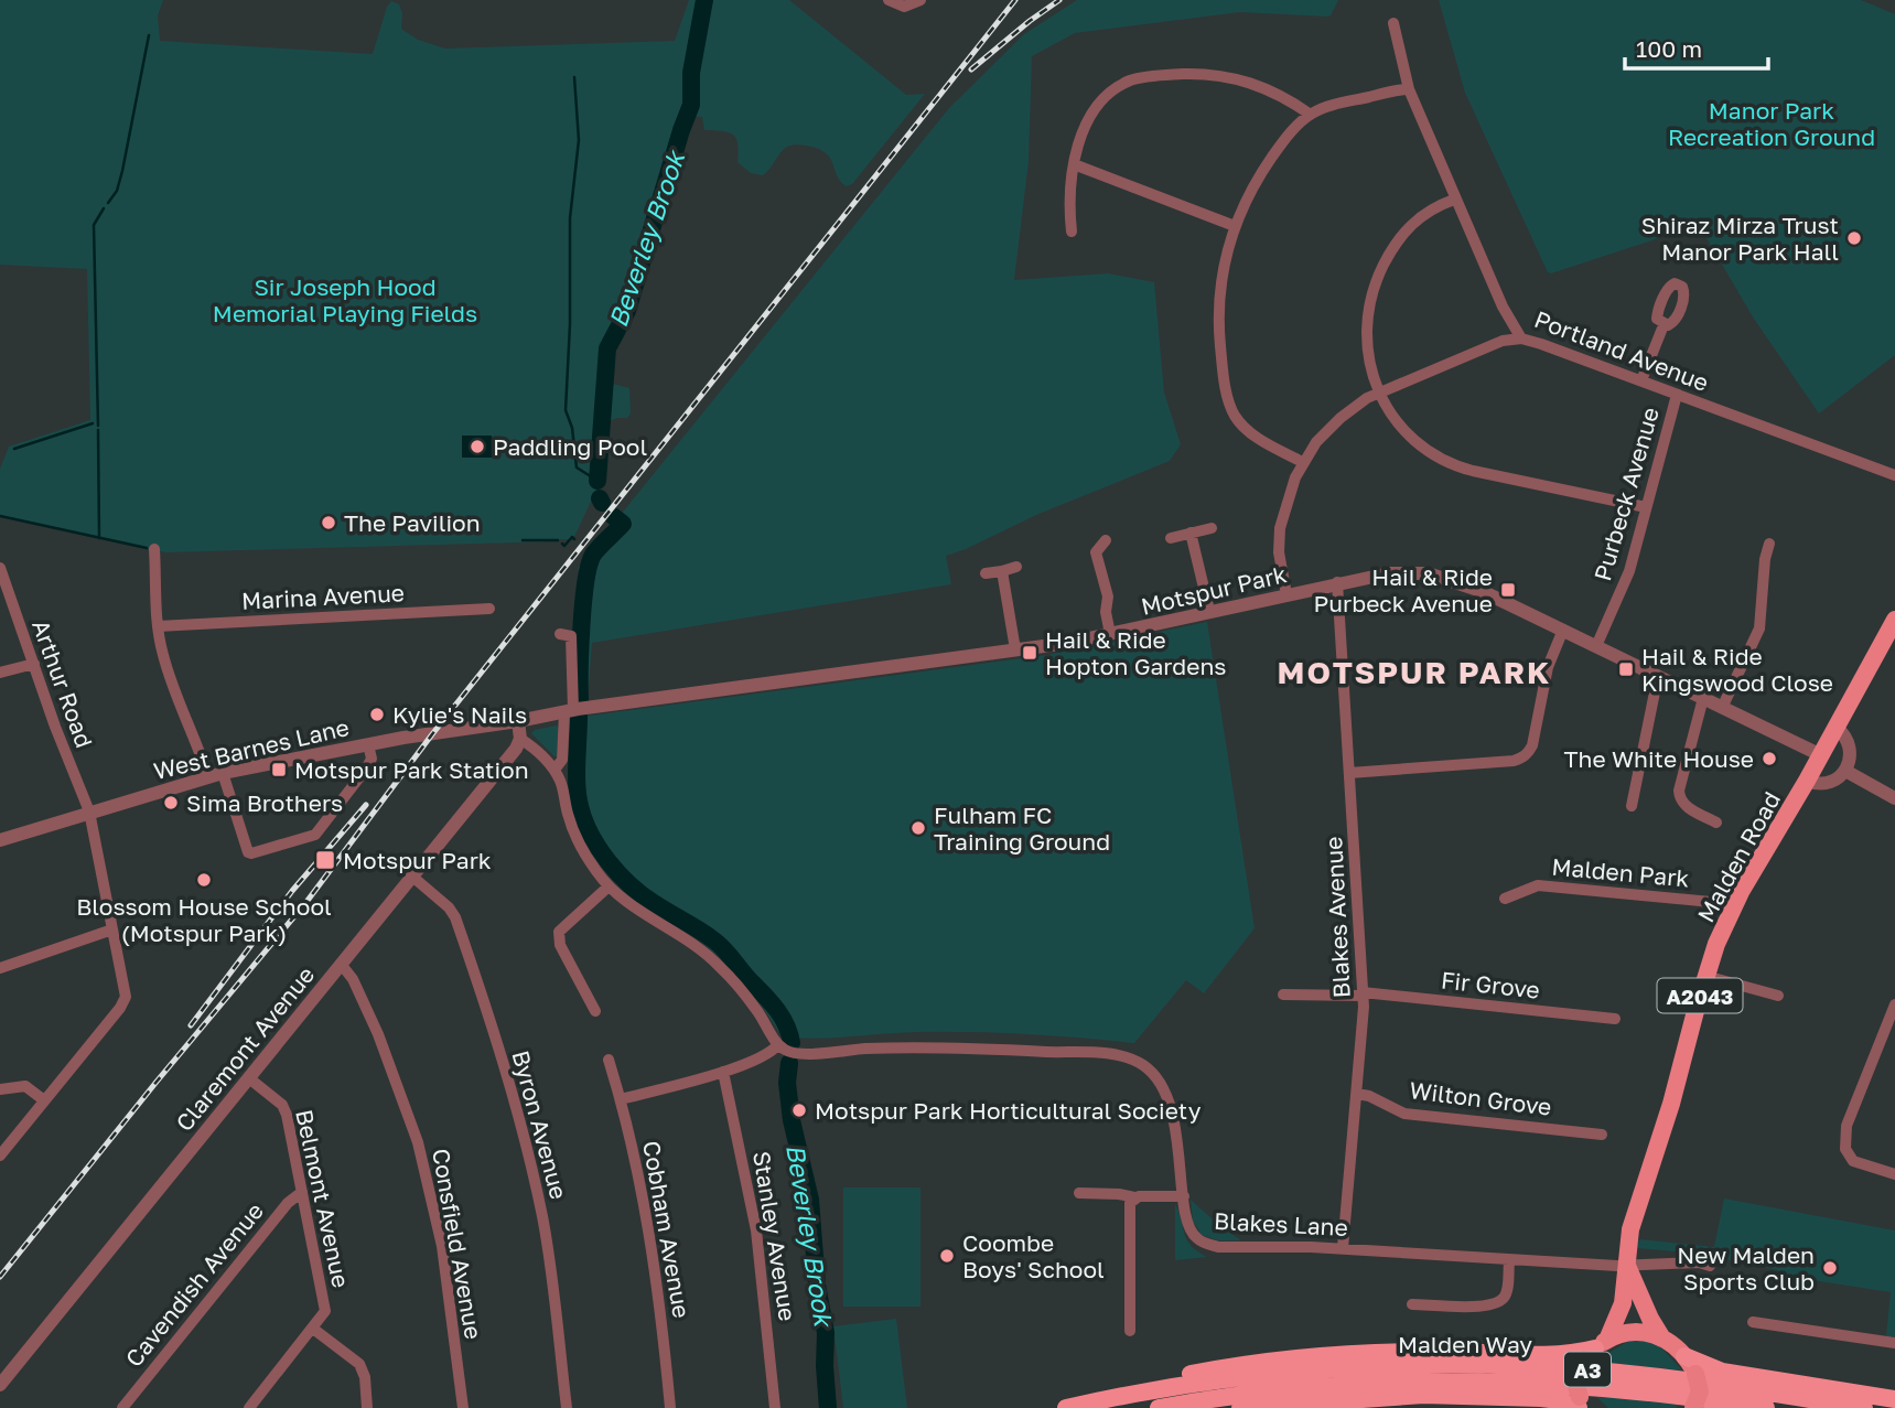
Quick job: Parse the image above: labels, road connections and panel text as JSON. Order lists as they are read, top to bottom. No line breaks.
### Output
{"streets":{"highway":["Malden Way","A3"],"main road":["Malden Road","A2043"],"street":["Portland Avenue","Purbeck Avenue","Motspur Park","Marina Avenue","Arthur Road","West Barnes Lane","Malden Park","Blakes Avenue","Fir Grove","Claremont Avenue","Wilton Grove","Byron Avenue","Belmont Avenue","Blakes Lane","Cobham Avenue","Stanley Avenue","Consfield Avenue","Cavendish Avenue"]},"crossings":[["Portland Avenue","Purbeck Avenue"],["Purbeck Avenue","Motspur Park"],["Motspur Park","West Barnes Lane"],["Motspur Park","Malden Road"],["Motspur Park","Blakes Avenue"],["Arthur Road","West Barnes Lane"],["Malden Road","Malden Park"],["Malden Road","Blakes Lane"],["Blakes Avenue","Fir Grove"],["Blakes Avenue","Wilton Grove"],["Blakes Avenue","Blakes Lane"],["Claremont Avenue","Byron Avenue"],["Claremont Avenue","Belmont Avenue"],["Claremont Avenue","Consfield Avenue"],["Belmont Avenue","Cavendish Avenue"]],"districts":["MOTSPUR PARK"],"water":["Beverley Brook"],"parks":["Manor Park Recreation Ground","Sir Joseph Hood Memorial Playing Fields"],"places":{"other":["Shiraz Mirza Trust Manor Park Hall","Paddling Pool","The Pavilion","Kylie's Nails","The White House","Sima Brothers","Fulham FC Training Ground","Blossom House School (Motspur Park)","Motspur Park Horticultural Society","Coombe Boys' School","New Malden Sports Club"],"transit":["Hail & Ride Purbeck Avenue","Hail & Ride Hopton Gardens","Hail & Ride Kingswood Close","Motspur Park Station","Motspur Park"]},"scale_bar":"100 m"}
